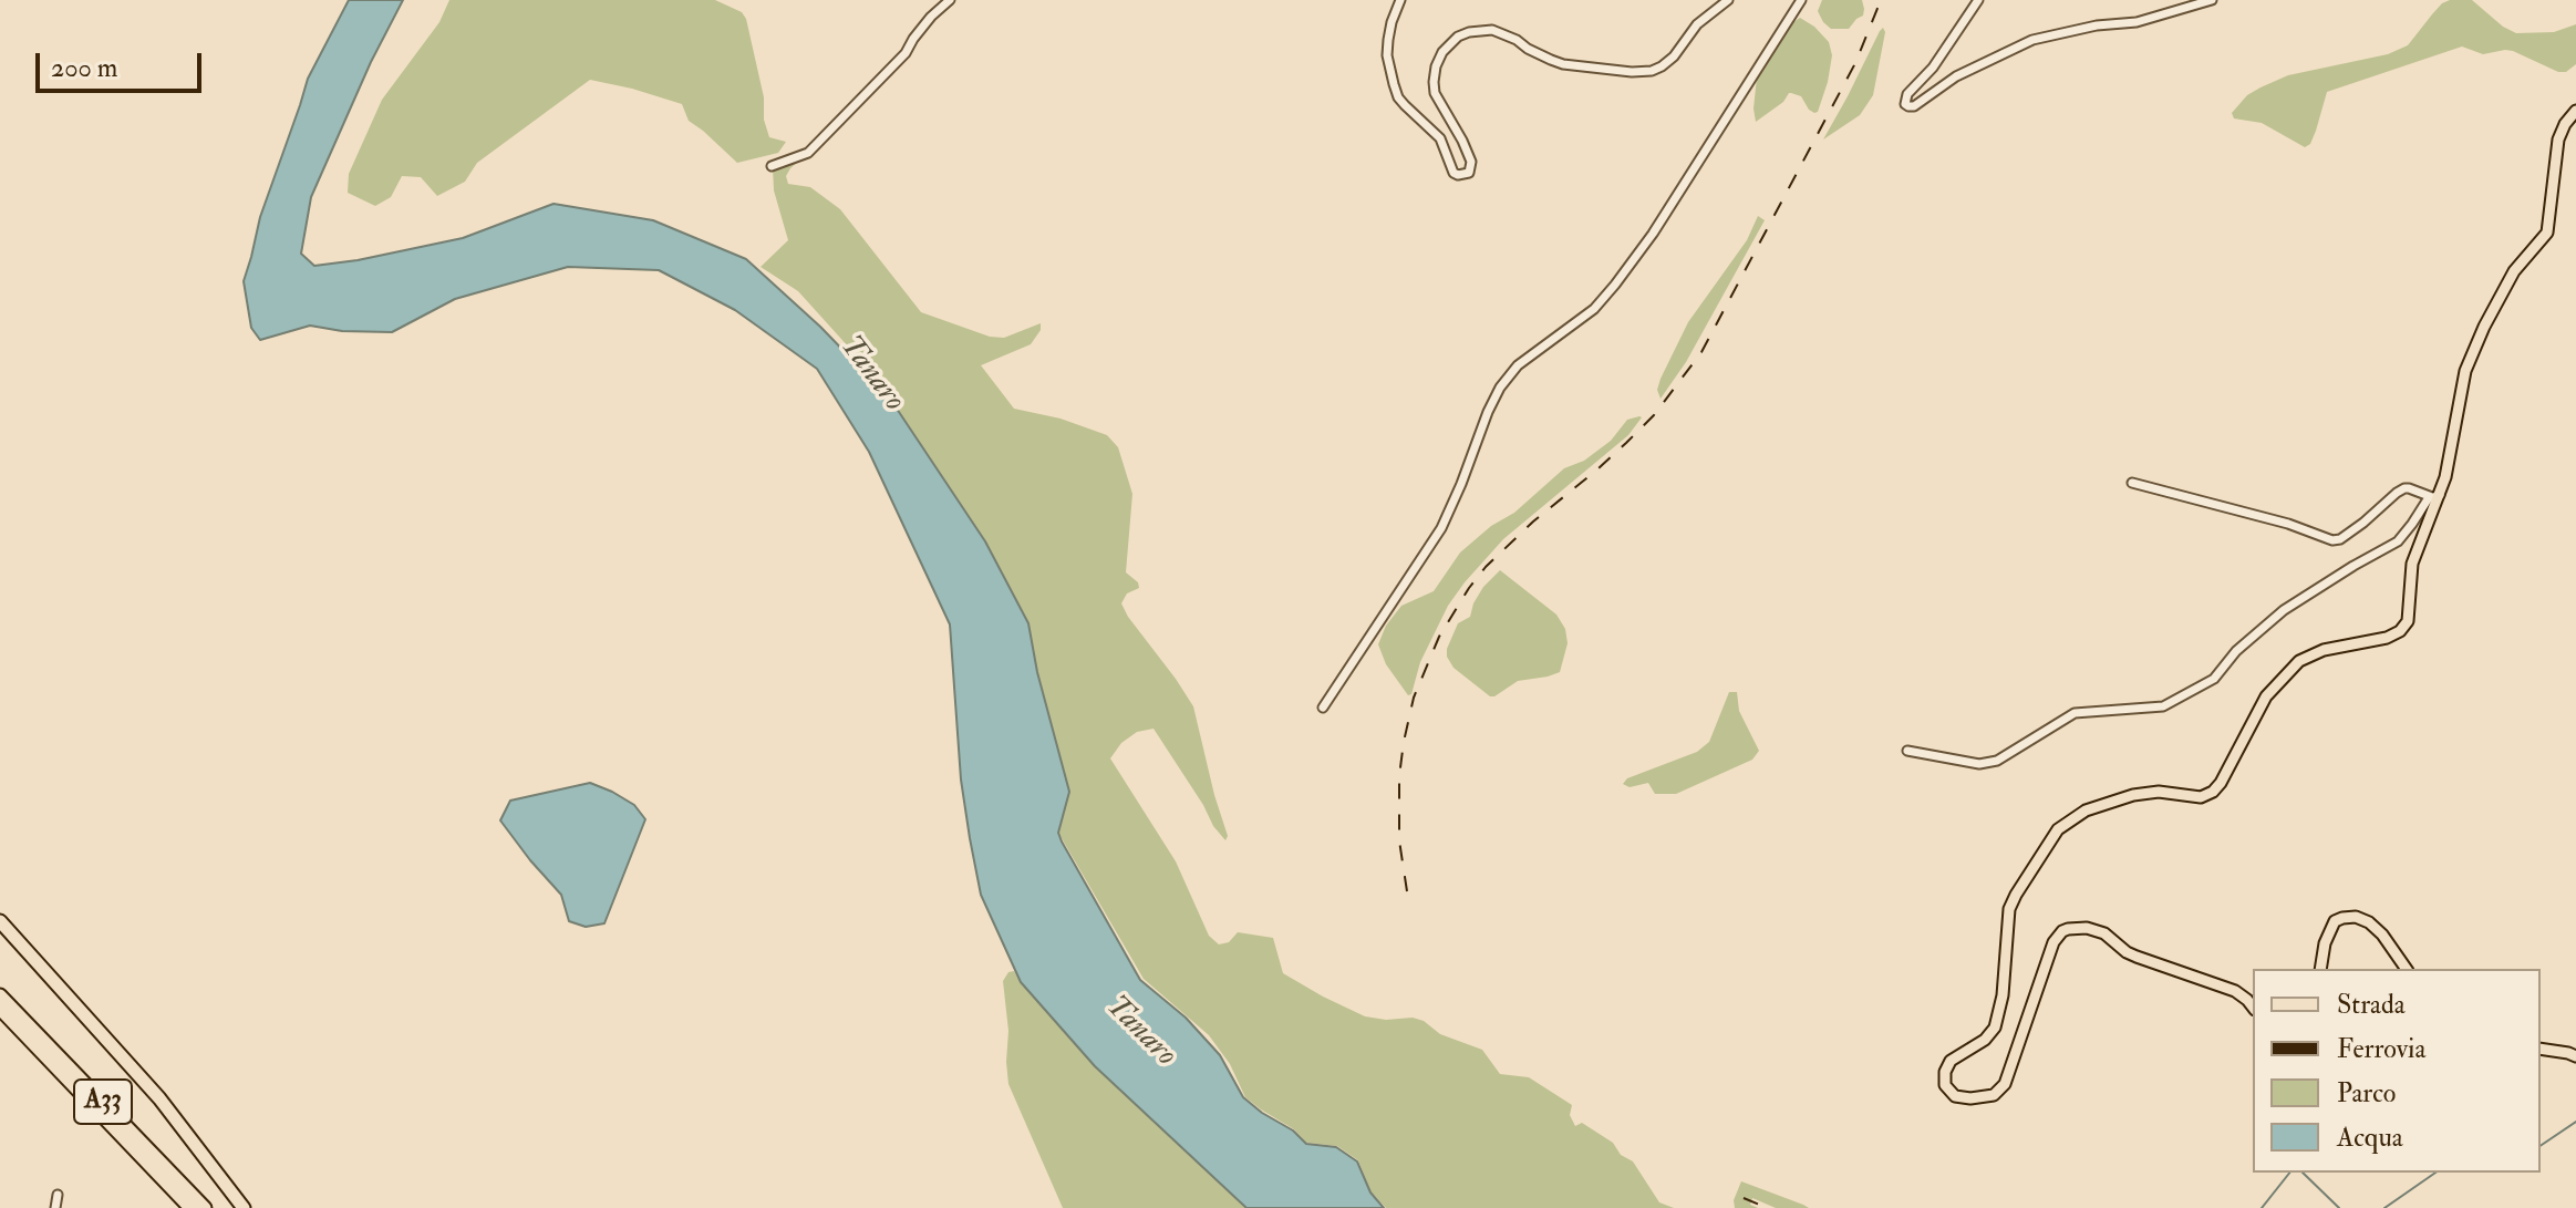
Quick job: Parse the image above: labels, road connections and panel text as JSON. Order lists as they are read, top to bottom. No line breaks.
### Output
{"streets":{"highway":["A33"]},"water":["Tanaro"],"legend":["Strada","Ferrovia","Parco","Acqua"],"scale_bar":"200 m"}
